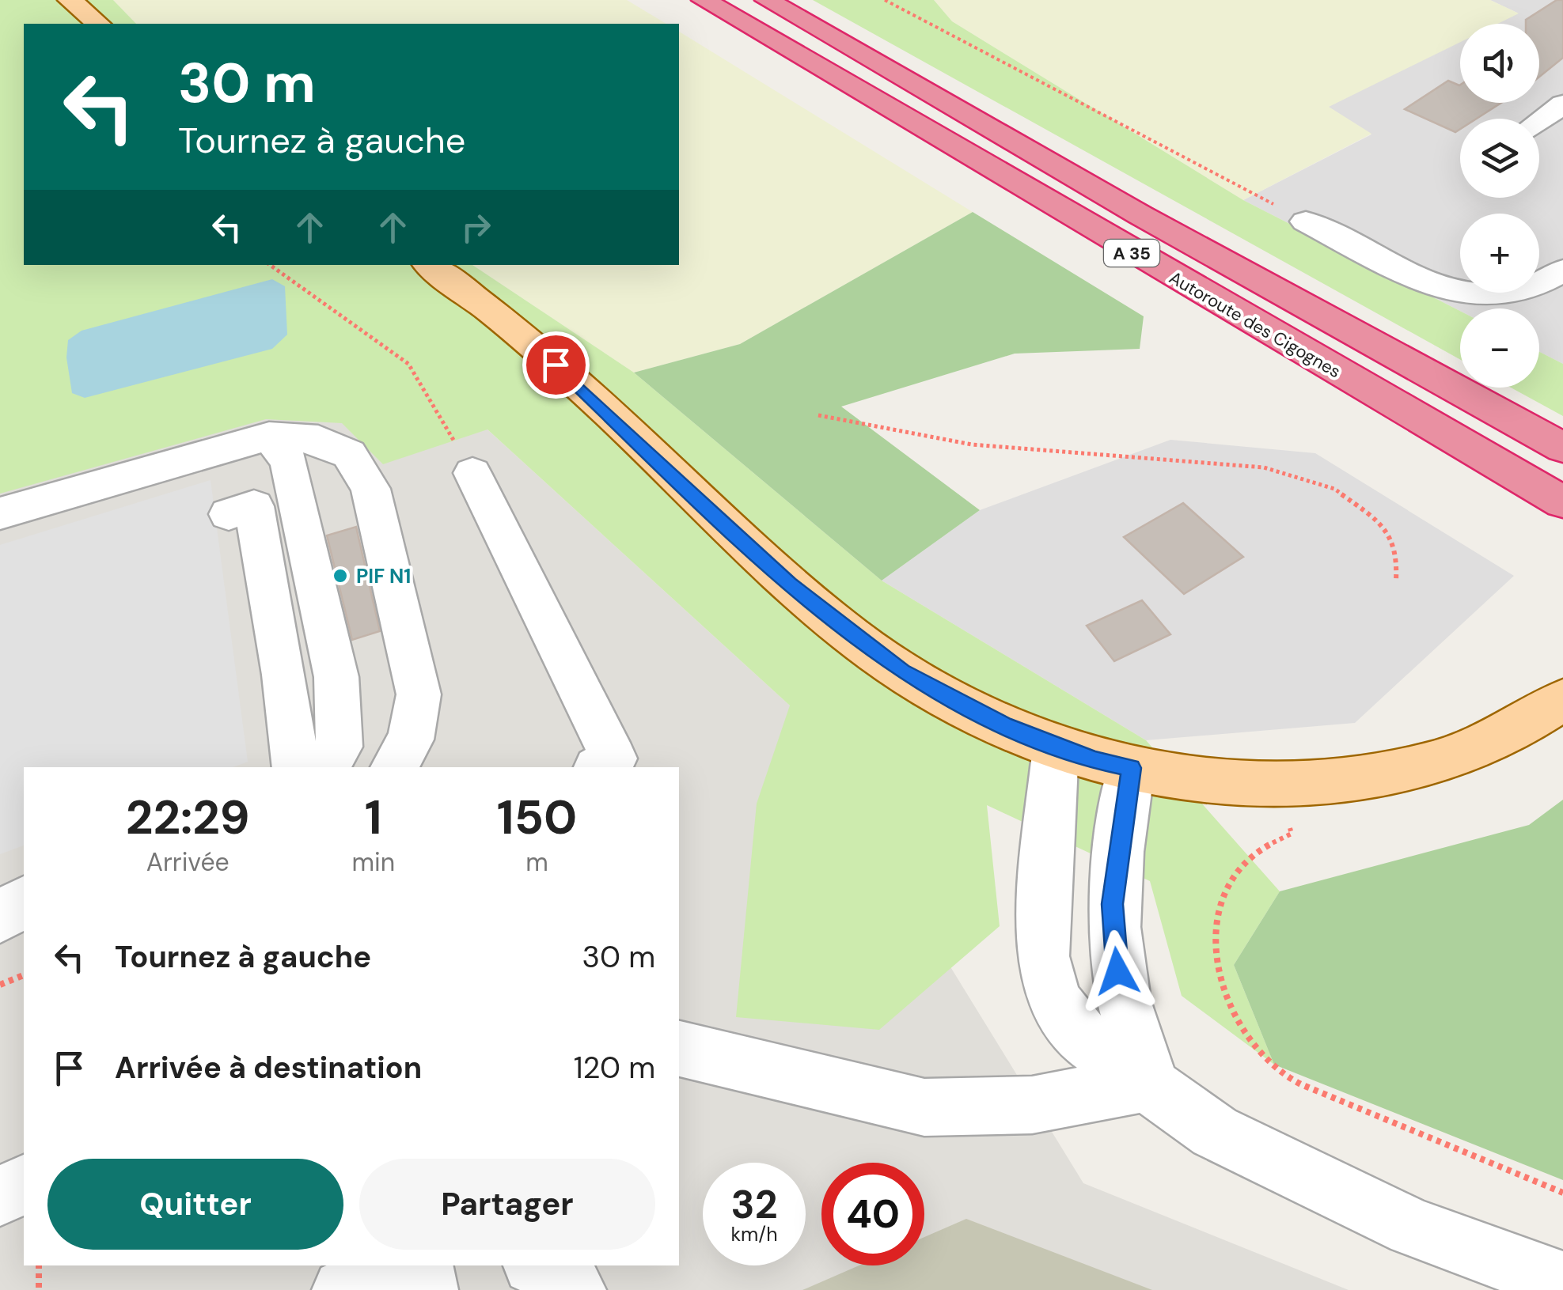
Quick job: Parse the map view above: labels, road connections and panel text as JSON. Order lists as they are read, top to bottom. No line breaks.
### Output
{"streets":{"highway":["A 35","Autoroute des Cigognes"]},"places":["PIF N1"],"page":{"map_buttons":["+","−"],"turn":["30 m","Tournez à gauche"],"eta":["22:29","Arrivée","1","min","150","m"],"list":[{"name":"Tournez à gauche","value":"30 m"},{"name":"Arrivée à destination","value":"120 m"}],"buttons":["Quitter","Partager"],"speed":"32 km/h","limit":"40"}}
